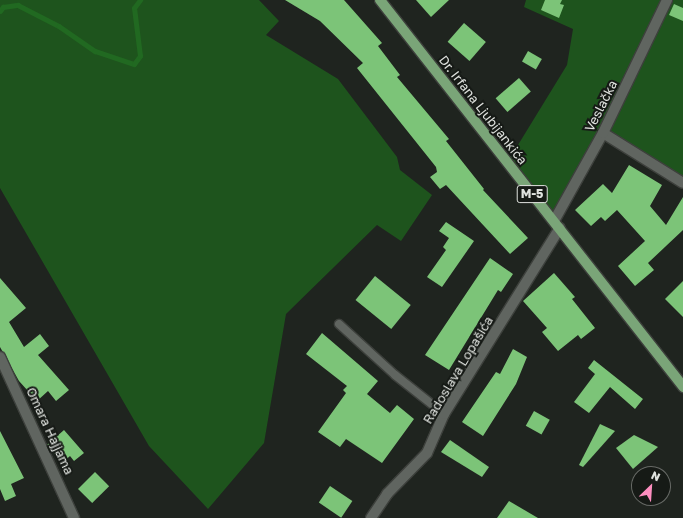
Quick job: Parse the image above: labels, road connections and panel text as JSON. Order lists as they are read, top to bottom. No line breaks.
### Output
{"streets":{"main road":["Dr. Irfana Ljubijankića","M-5"],"street":["Veslačka","Radoslava Lopašića","Omara Hajjama"]},"crossings":[["Veslačka","Dr. Irfana Ljubijankića"],["Veslačka","Radoslava Lopašića"],["Dr. Irfana Ljubijankića","Radoslava Lopašića"]],"north":"top right"}
